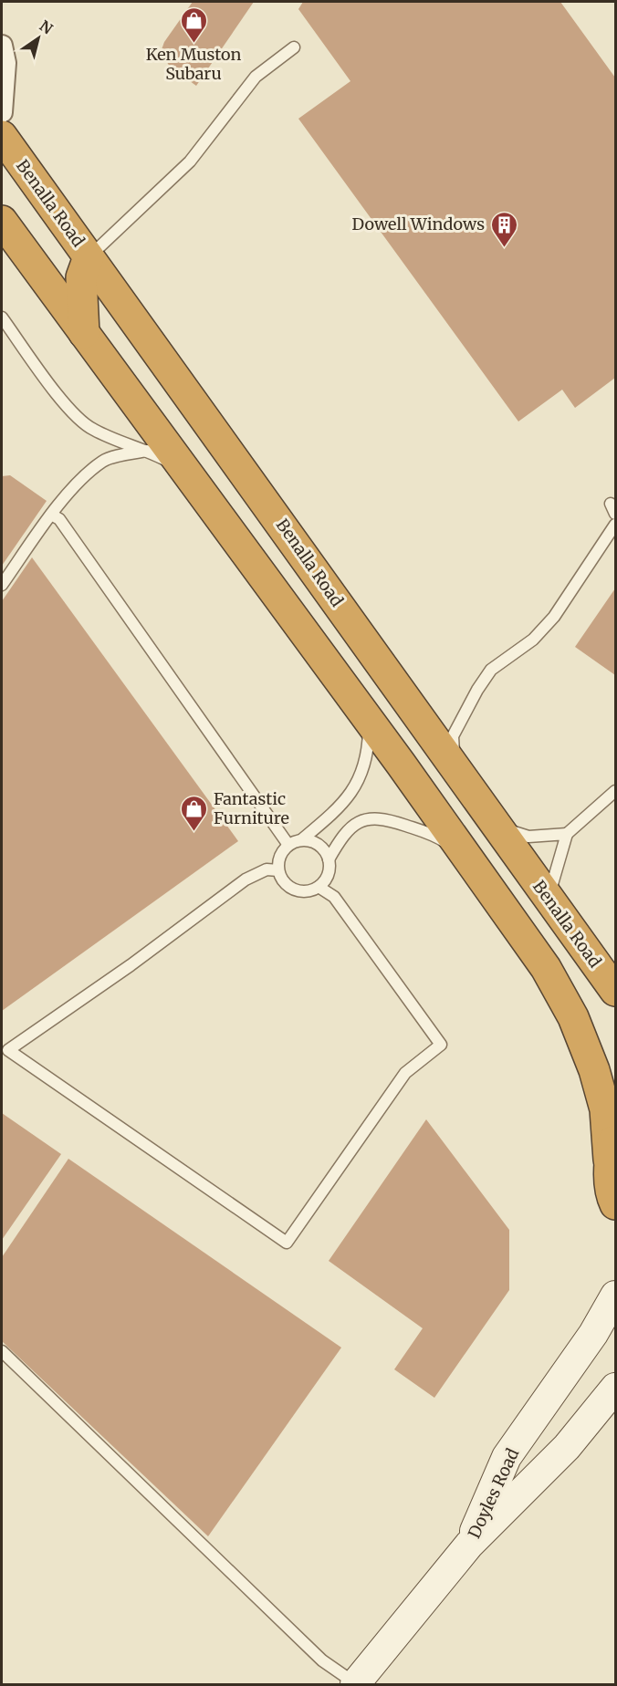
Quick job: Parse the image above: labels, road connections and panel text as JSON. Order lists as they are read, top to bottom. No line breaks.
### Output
{"streets":{"highway":["Benalla Road"],"main road":["Doyles Road"]},"places":{"shop":["Ken Muston Subaru","Fantastic Furniture"],"building":["Dowell Windows"]},"north":"top right"}
